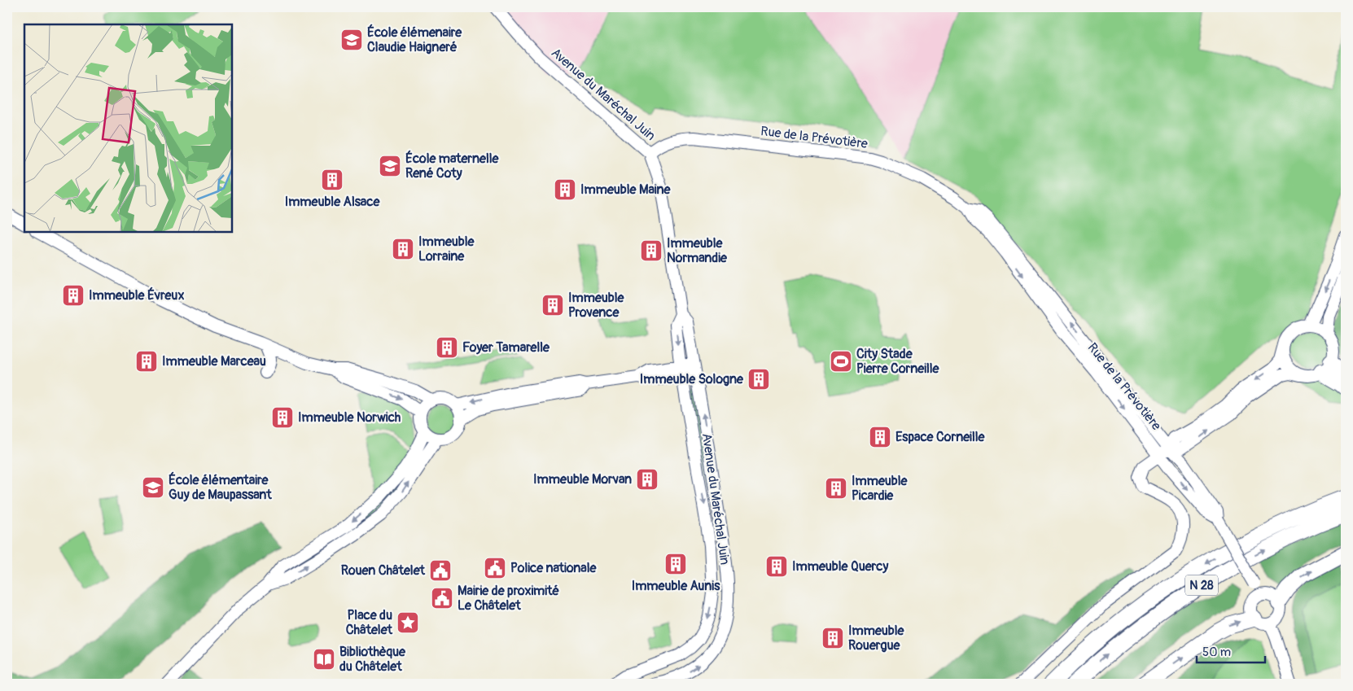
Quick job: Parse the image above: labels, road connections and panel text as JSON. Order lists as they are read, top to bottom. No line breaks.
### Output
{"streets":{"highway":["N 28"],"street":["Avenue du Maréchal Juin","Rue de la Prévotière"]},"crossings":[["Avenue du Maréchal Juin","Rue de la Prévotière"]],"places":{"school or university":["École élémenaire Claudie Haigneré","École maternelle René Coty","École élémentaire Guy de Maupassant"],"building":["Immeuble Alsace","Immeuble Maine","Immeuble Lorraine","Immeuble Normandie","Immeuble Évreux","Immeuble Provence","Foyer Tamarelle","Immeuble Marceau","Immeuble Sologne","Immeuble Norwich","Espace Corneille","Immeuble Morvan","Immeuble Picardie","Immeuble Aunis","Immeuble Quercy","Immeuble Rouergue"],"sports":["City Stade Pierre Corneille"],"public building":["Police nationale","Rouen Châtelet","Mairie de proximité Le Châtelet"],"place":["Place du Châtelet"],"library":["Bibliothèque du Châtelet"]},"scale_bar":"50 m"}
